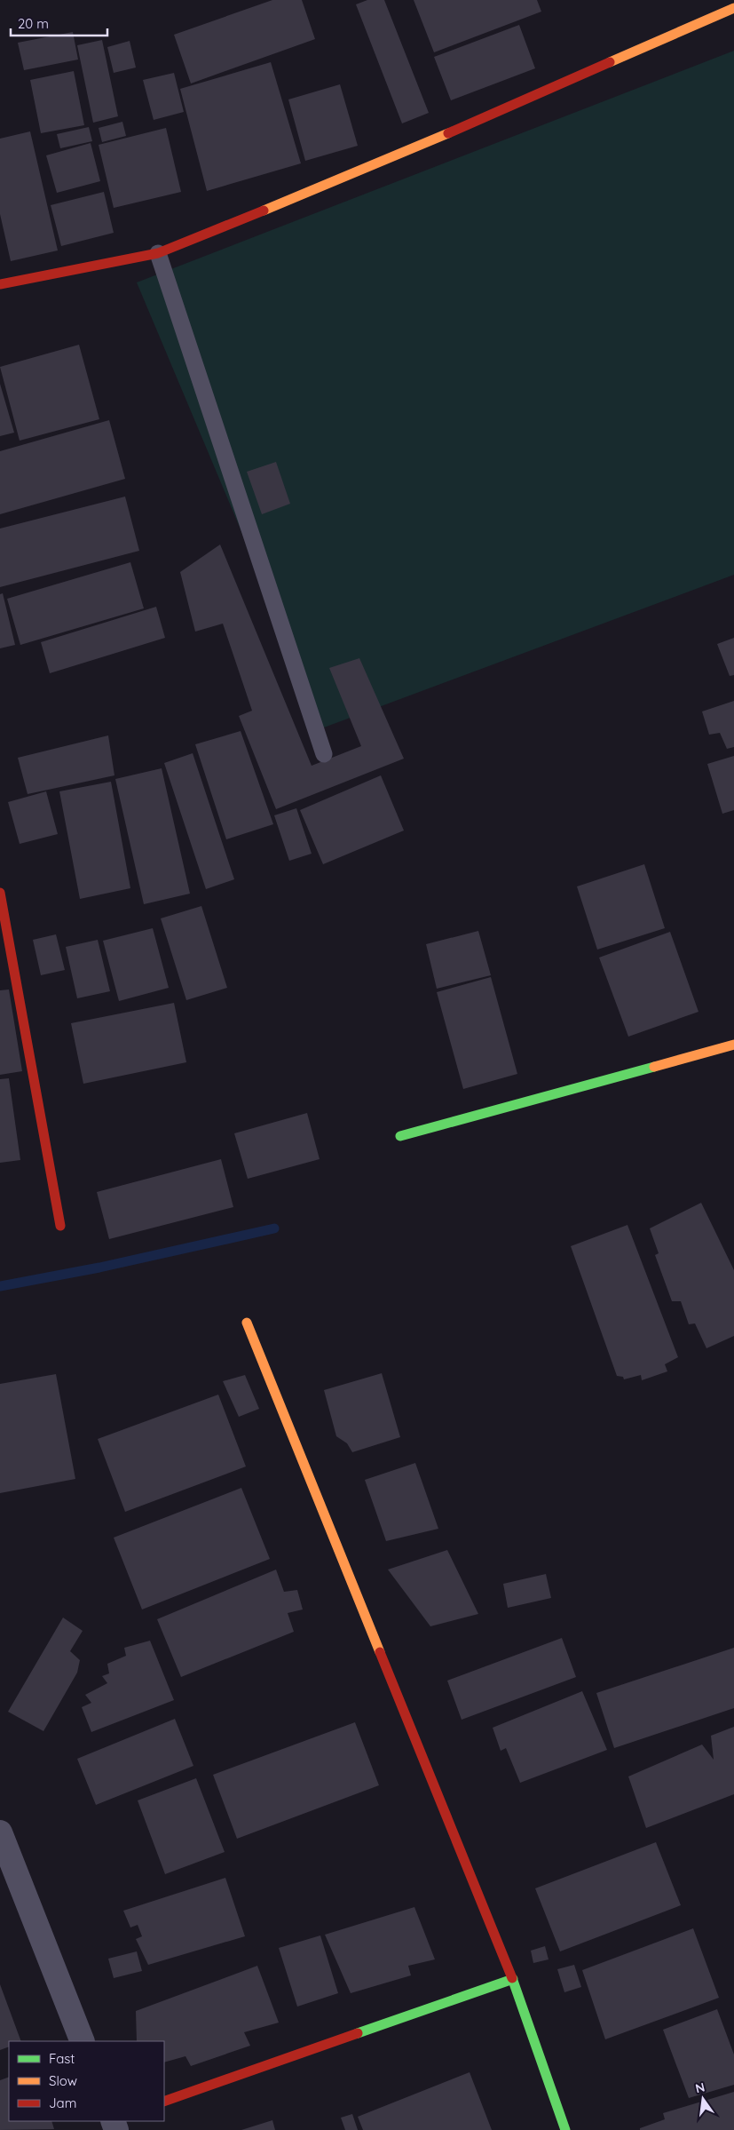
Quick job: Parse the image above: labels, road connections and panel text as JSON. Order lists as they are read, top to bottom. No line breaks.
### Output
{"legend":["Fast","Slow","Jam"],"scale_bar":"20 m","north":"top"}
